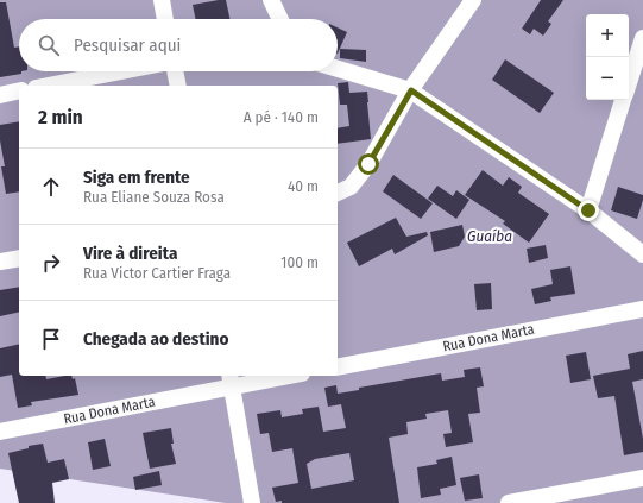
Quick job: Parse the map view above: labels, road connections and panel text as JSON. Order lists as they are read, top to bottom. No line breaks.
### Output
{"streets":{"street":["Rua Dona Marta"]},"water":["Guaíba"],"page":{"map_buttons":["+","−"],"search":"Pesquisar aqui","heading":["2 min","A pé · 140 m"],"list":[["Siga em frente","Rua Eliane Souza Rosa","40 m"],["Vire à direita","Rua Victor Cartier Fraga","100 m"],"Chegada ao destino"]}}
